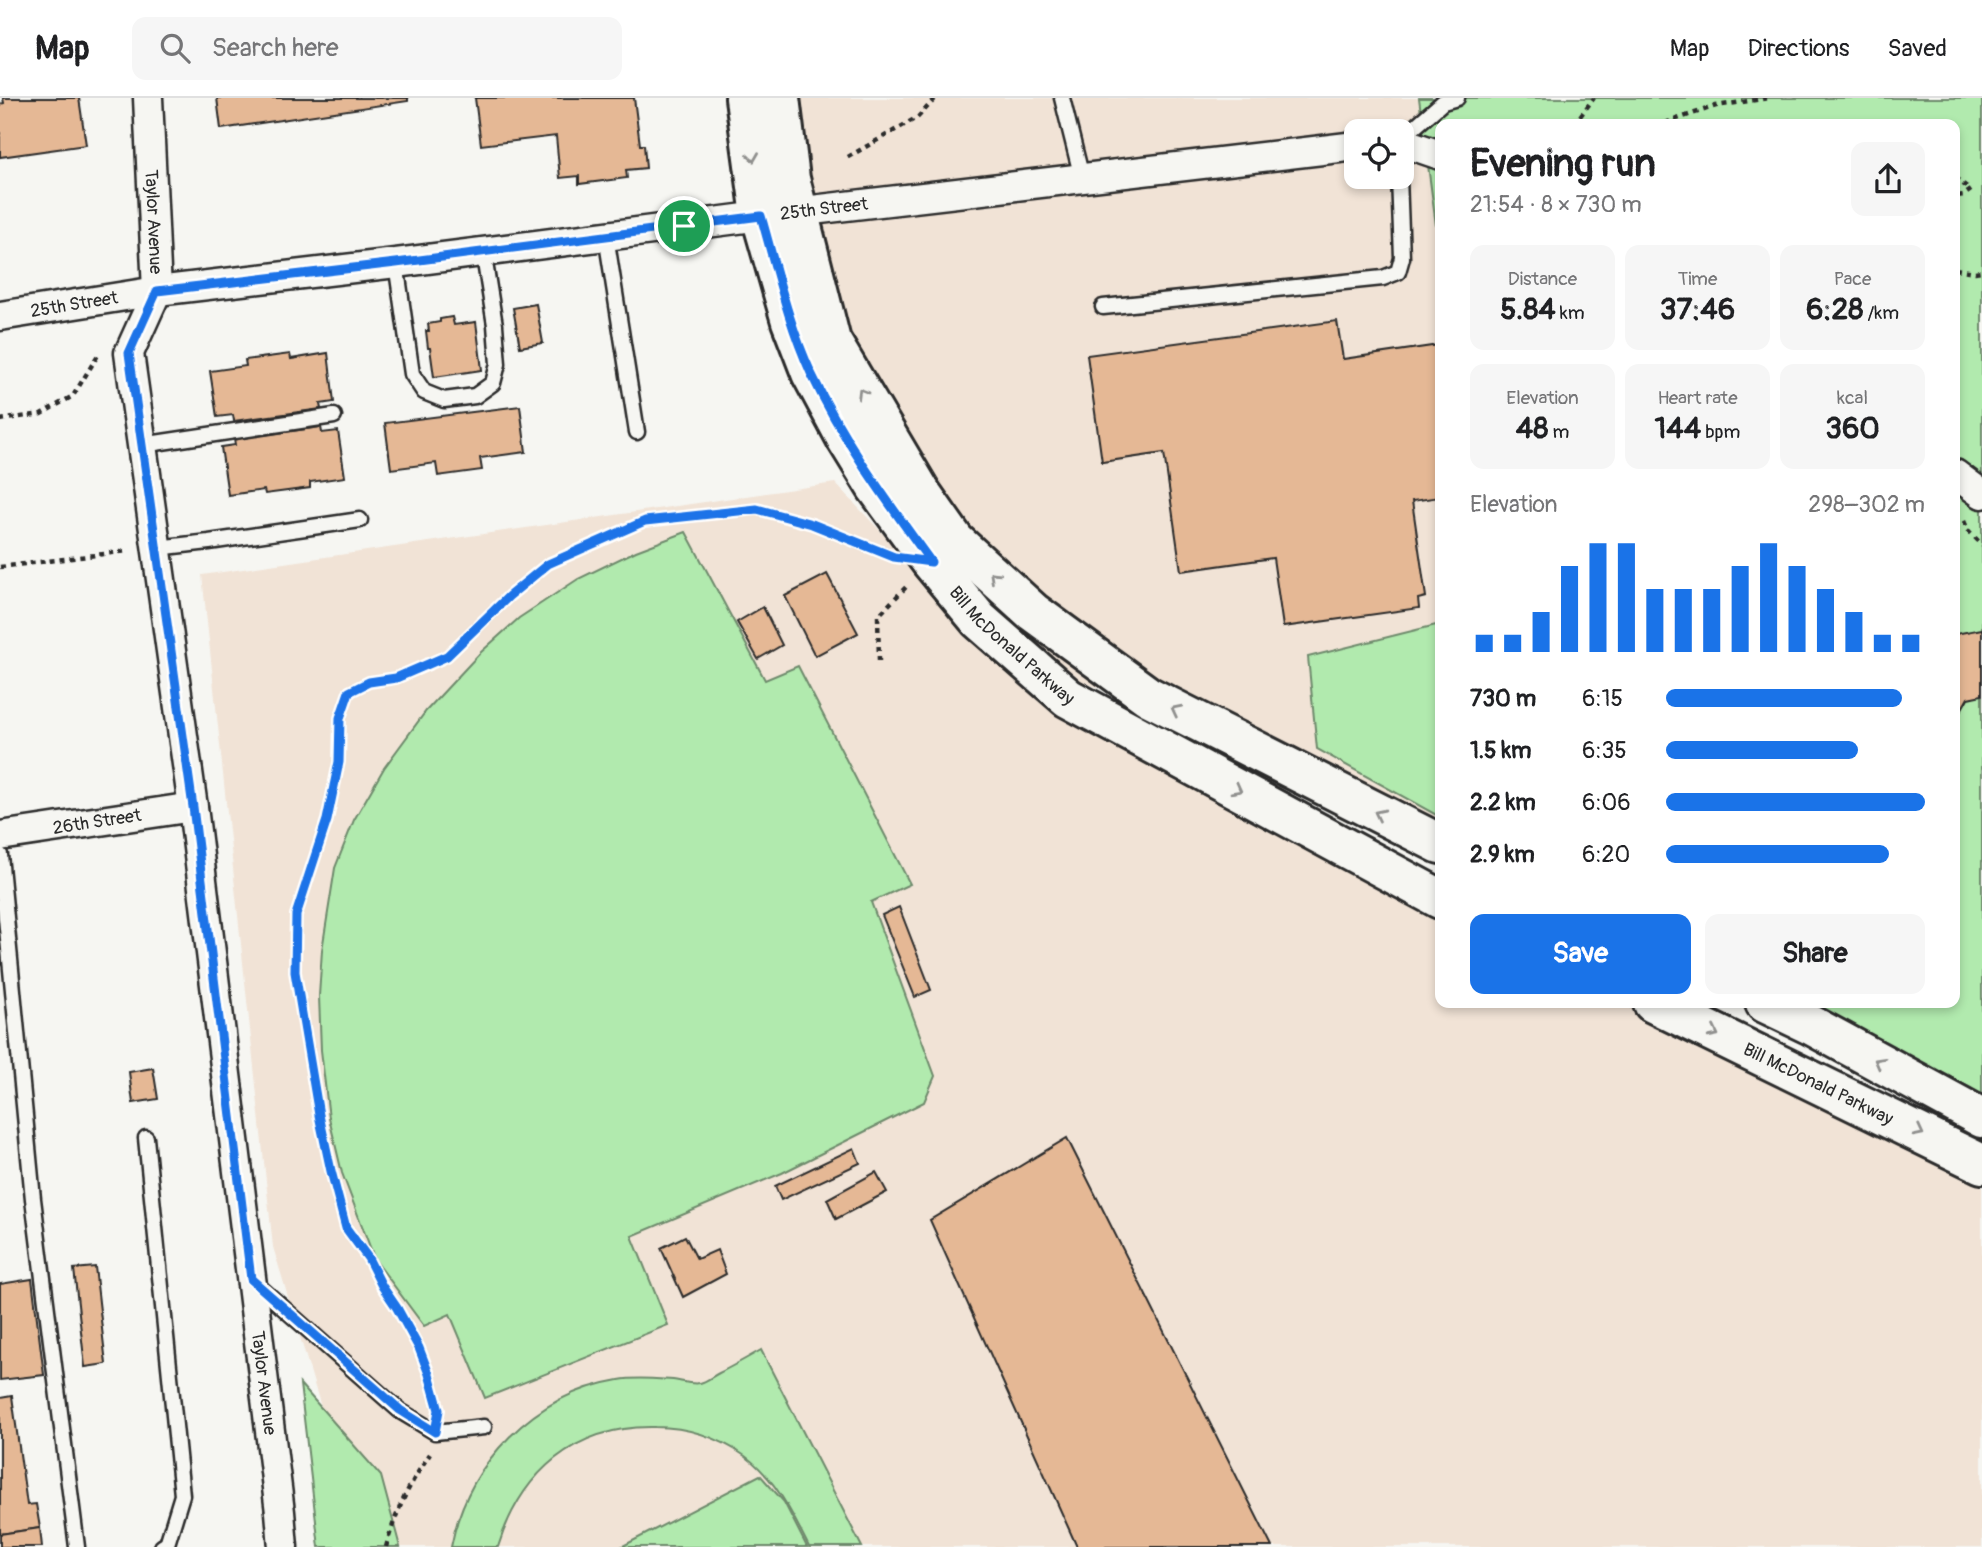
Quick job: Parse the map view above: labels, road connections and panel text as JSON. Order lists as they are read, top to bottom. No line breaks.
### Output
{"streets":{"main road":["Bill McDonald Parkway"],"street":["25th Street","Taylor Avenue","26th Street"]},"crossings":[["25th Street","Taylor Avenue"],["25th Street","Bill McDonald Parkway"],["Taylor Avenue","26th Street"]],"page":{"header":"Map","search":"Search here","nav":["Map","Directions","Saved"],"heading":["Evening run","21:54 · 8 × 730 m"],"stats":[["Distance","5.84 km"],["Time","37:46"],["Pace","6:28 /km"],["Elevation","48 m"],["Heart rate","144 bpm"],["kcal","360"]],"chart":["Elevation","298–302 m"],"list":[{"name":"730 m","note":"6:15"},{"name":"1.5 km","note":"6:35"},{"name":"2.2 km","note":"6:06"},{"name":"2.9 km","note":"6:20"}],"buttons":["Save","Share"]}}
